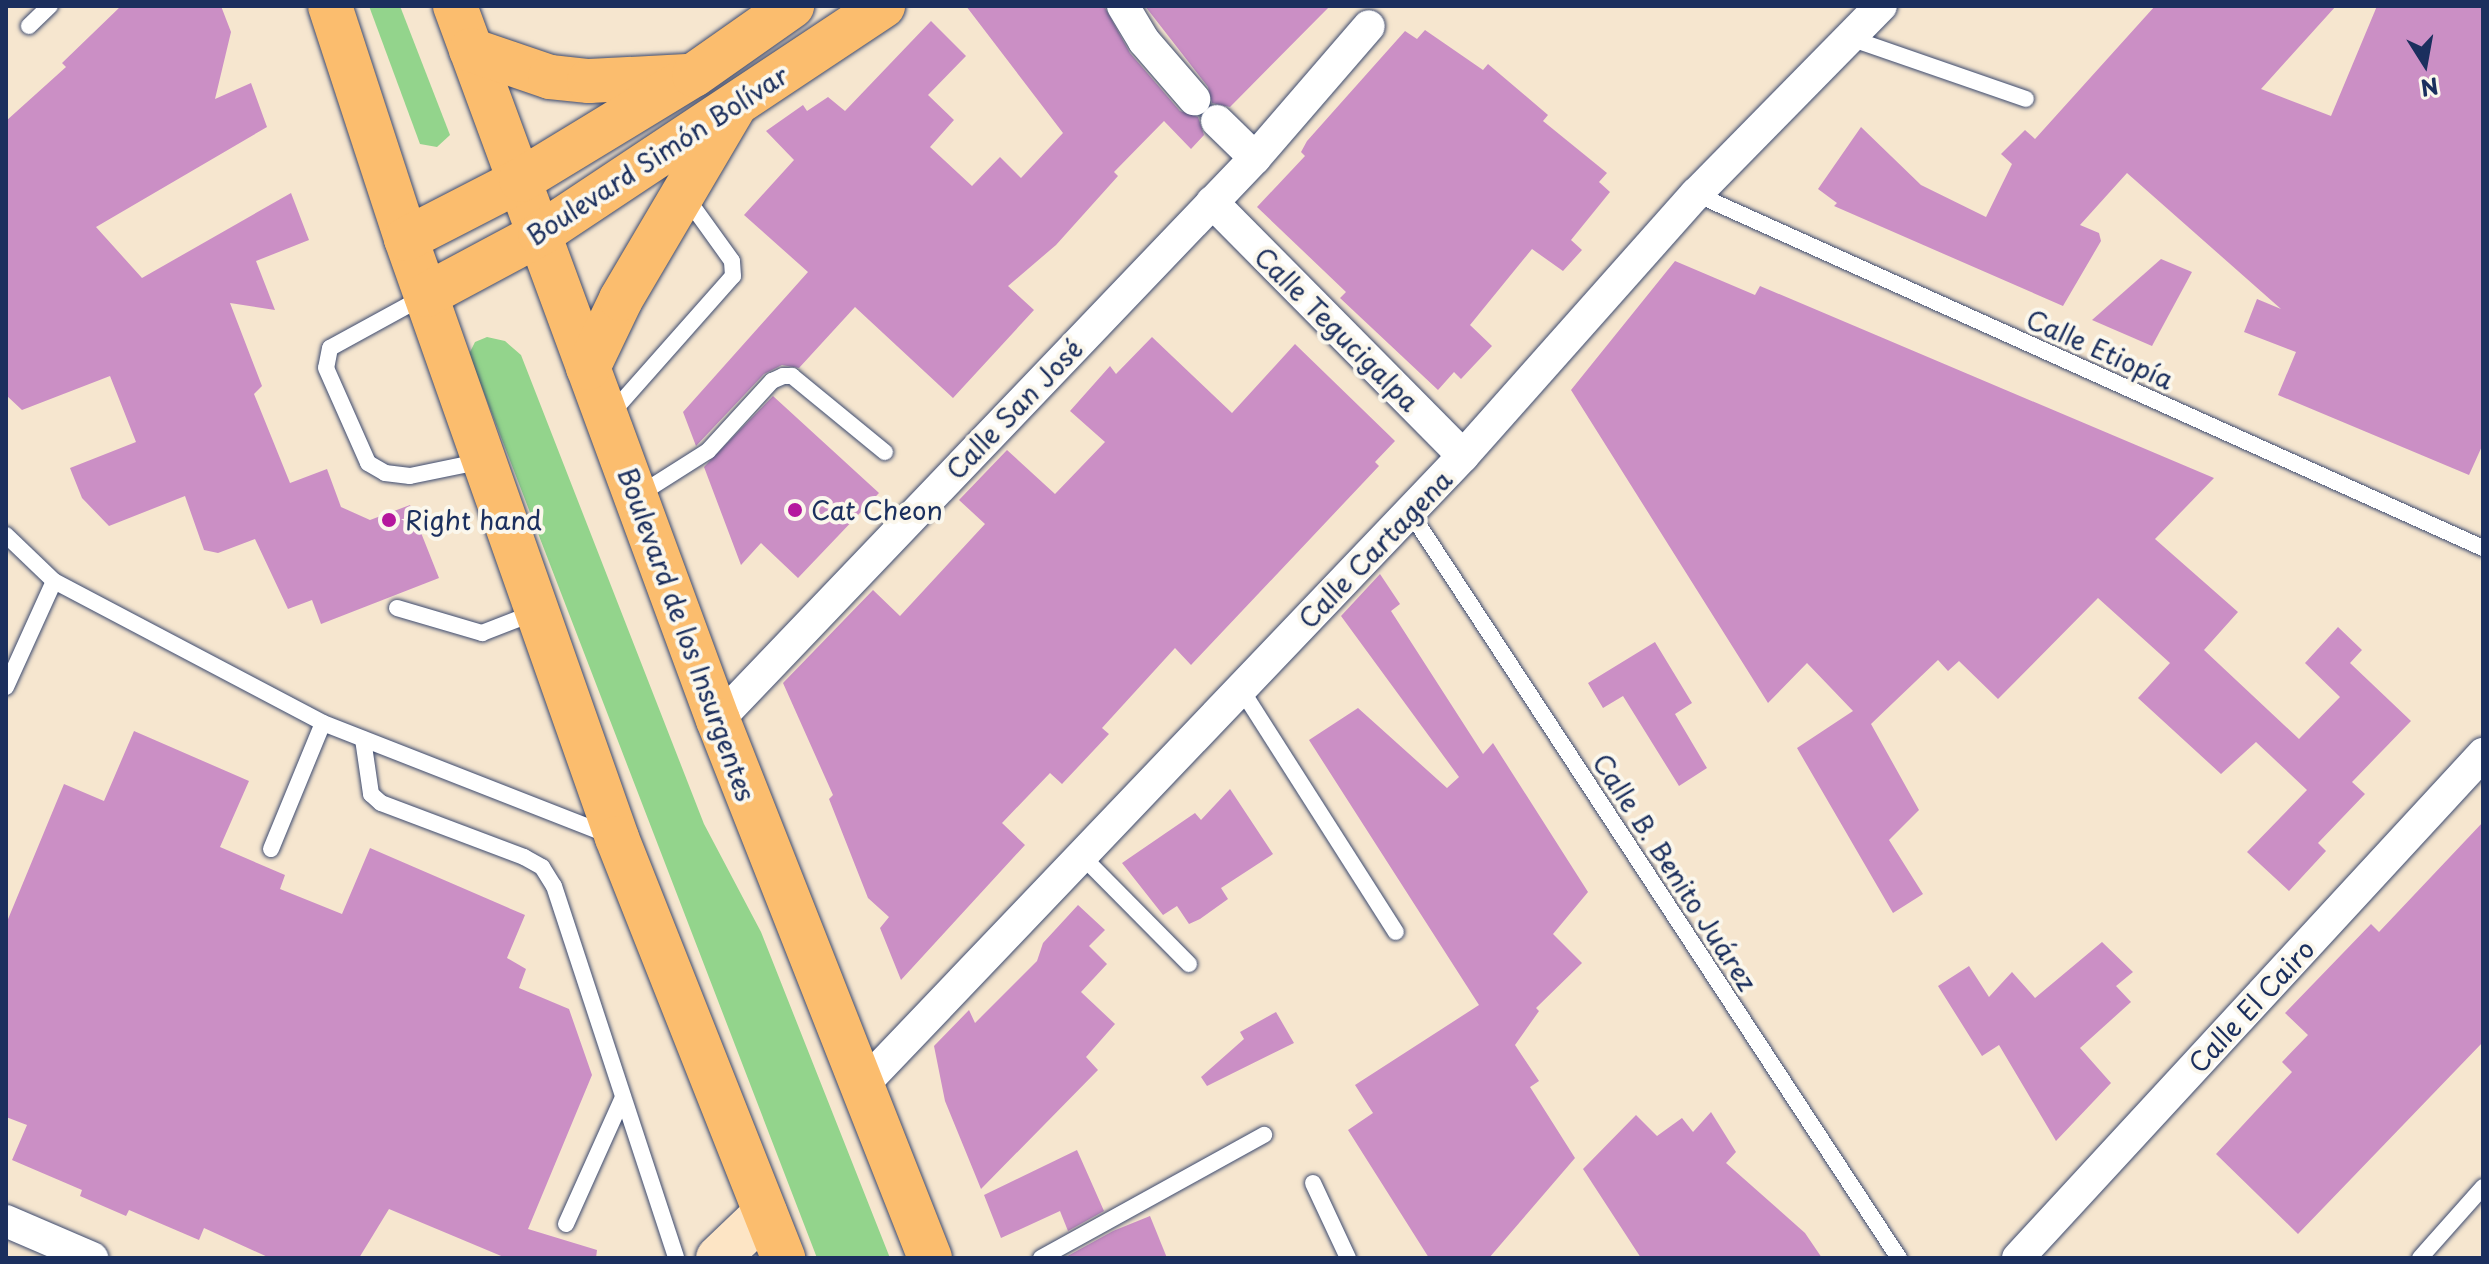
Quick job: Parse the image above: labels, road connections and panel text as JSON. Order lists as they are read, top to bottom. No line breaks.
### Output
{"streets":{"main road":["Boulevard Simón Bolívar","Boulevard de los Insurgentes"],"street":["Calle Tegucigalpa","Calle San José","Calle Cartagena","Calle El Cairo"],"lane":["Calle Etiopía","Calle B. Benito Juárez"]},"crossings":[["Boulevard Simón Bolívar","Boulevard de los Insurgentes"],["Calle Tegucigalpa","Calle San José"],["Calle Tegucigalpa","Calle Cartagena"],["Calle Etiopía","Calle Cartagena"],["Calle San José","Boulevard de los Insurgentes"],["Calle Cartagena","Boulevard de los Insurgentes"],["Calle Cartagena","Calle B. Benito Juárez"]],"places":["Cat Cheon","Right hand"],"north":"bottom"}
